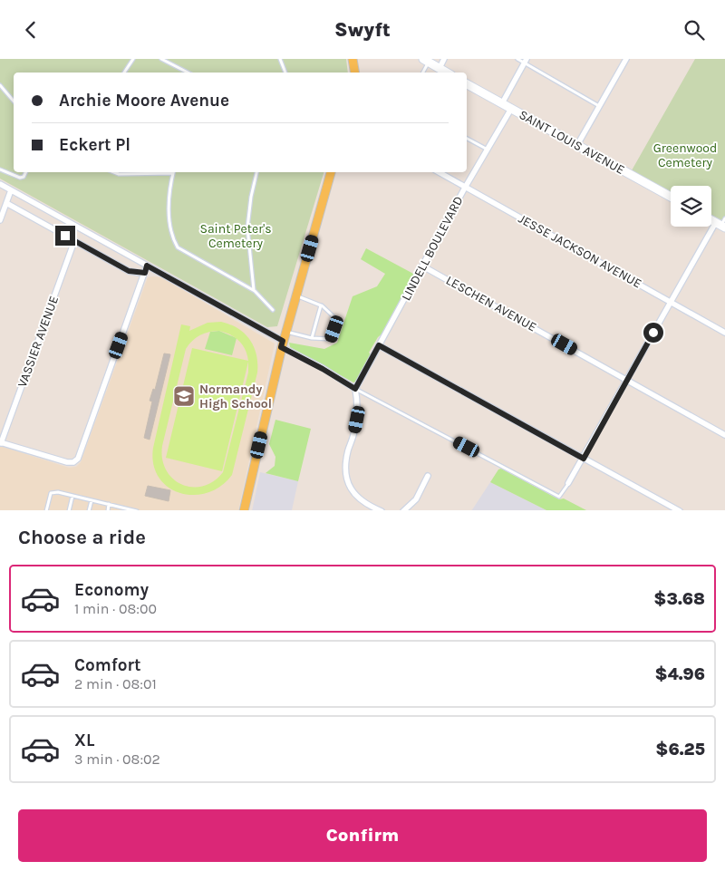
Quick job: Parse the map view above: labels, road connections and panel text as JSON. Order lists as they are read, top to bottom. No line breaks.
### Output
{"streets":{"street":["SAINT LOUIS AVENUE","LINDELL BOULEVARD","JESSE JACKSON AVENUE","LESCHEN AVENUE","VASSIER AVENUE"]},"crossings":[["SAINT LOUIS AVENUE","LINDELL BOULEVARD"],["LINDELL BOULEVARD","JESSE JACKSON AVENUE"],["LINDELL BOULEVARD","LESCHEN AVENUE"]],"parks":["Greenwood Cemetery","Saint Peter's Cemetery"],"places":{"school or university":["Normandy High School"]},"page":{"header":"Swyft","banner":["Archie Moore Avenue","Eckert Pl"],"heading":"Choose a ride","list":[{"name":"Economy","note":"1 min · 08:00","value":"$3.68"},{"name":"Comfort","note":"2 min · 08:01","value":"$4.96"},{"name":"XL","note":"3 min · 08:02","value":"$6.25"}],"buttons":"Confirm"}}
